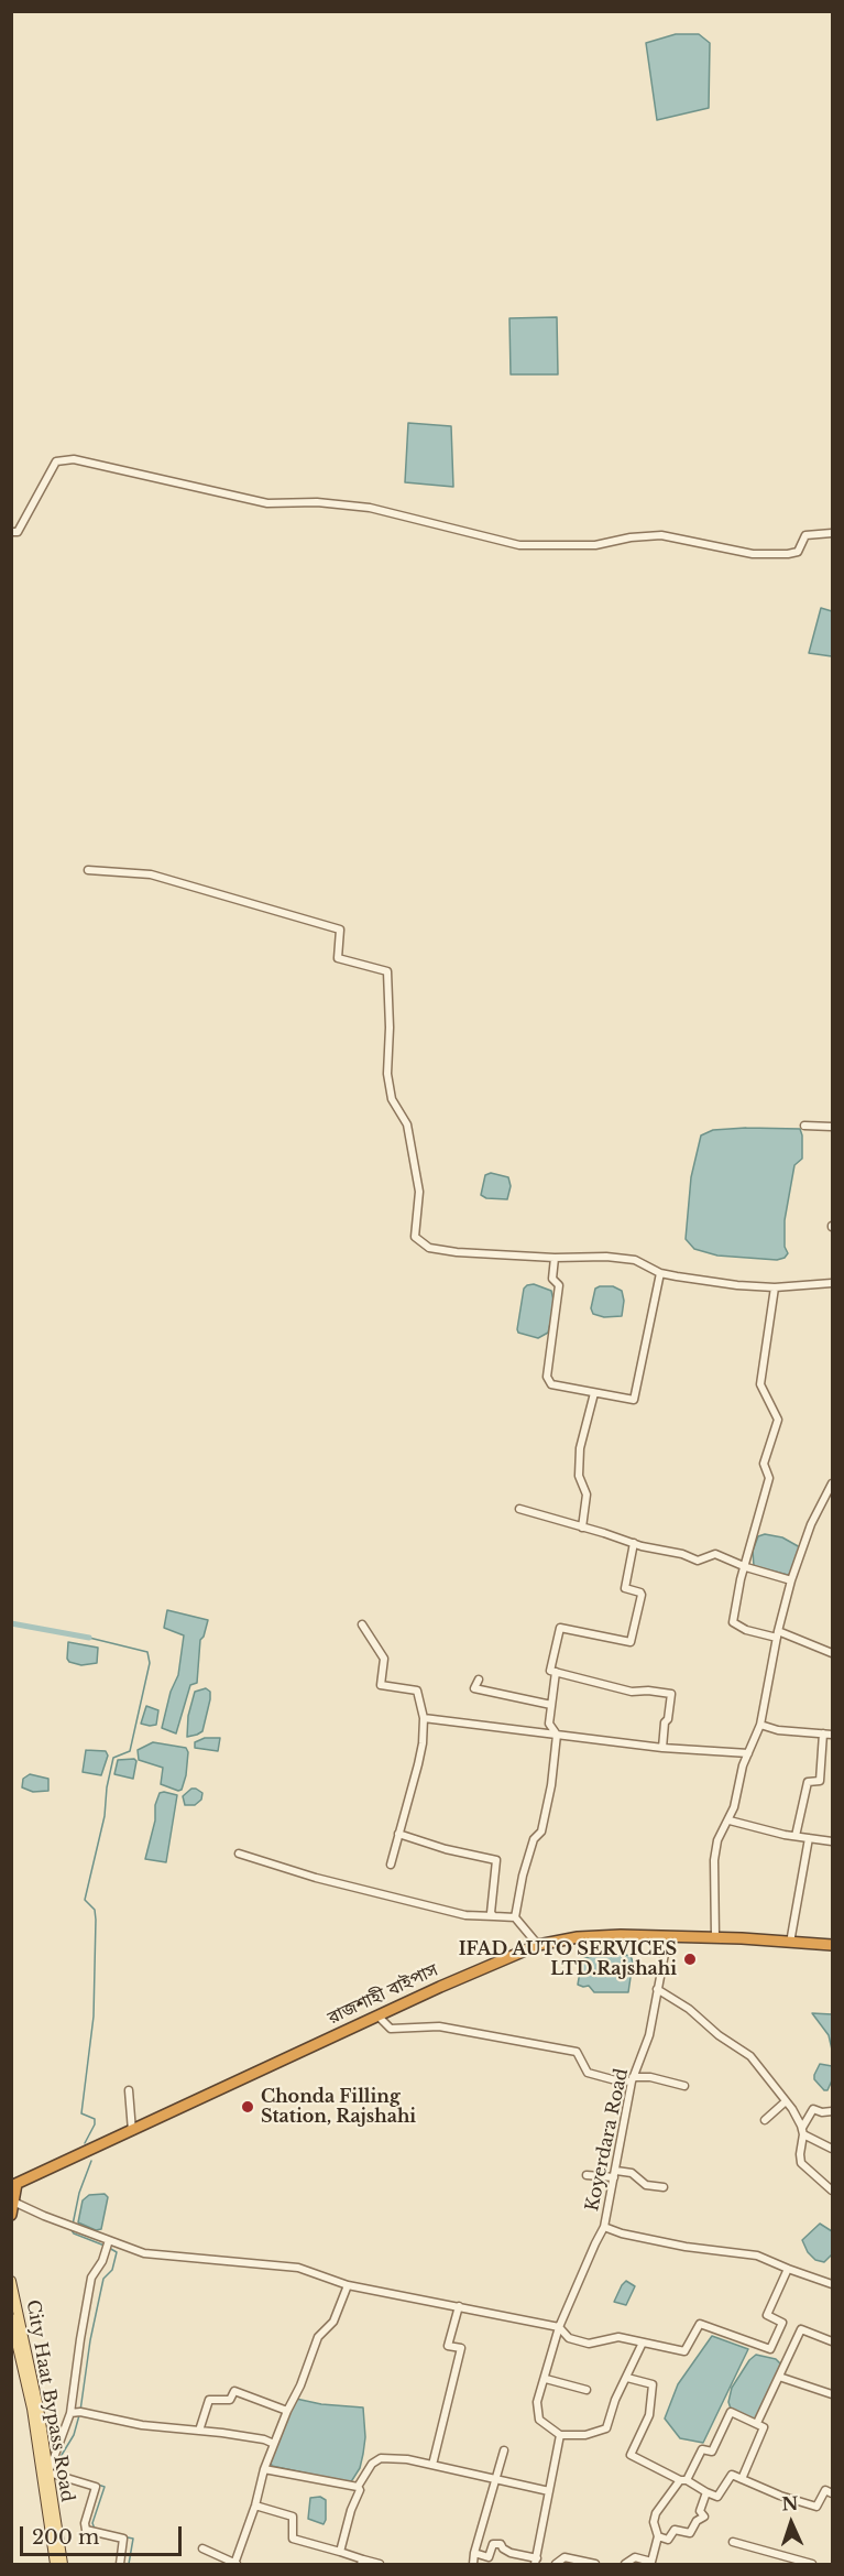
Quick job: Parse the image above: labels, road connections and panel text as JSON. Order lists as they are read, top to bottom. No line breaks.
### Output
{"streets":{"highway":["রাজশাহী বাইপাস"],"main road":["City Haat Bypass Road"],"street":["Koyerdara Road"]},"crossings":[["রাজশাহী বাইপাস","Koyerdara Road"]],"places":["IFAD AUTO SERVICES LTD.Rajshahi","Chonda Filling Station, Rajshahi"],"scale_bar":"200 m","north":"top"}
